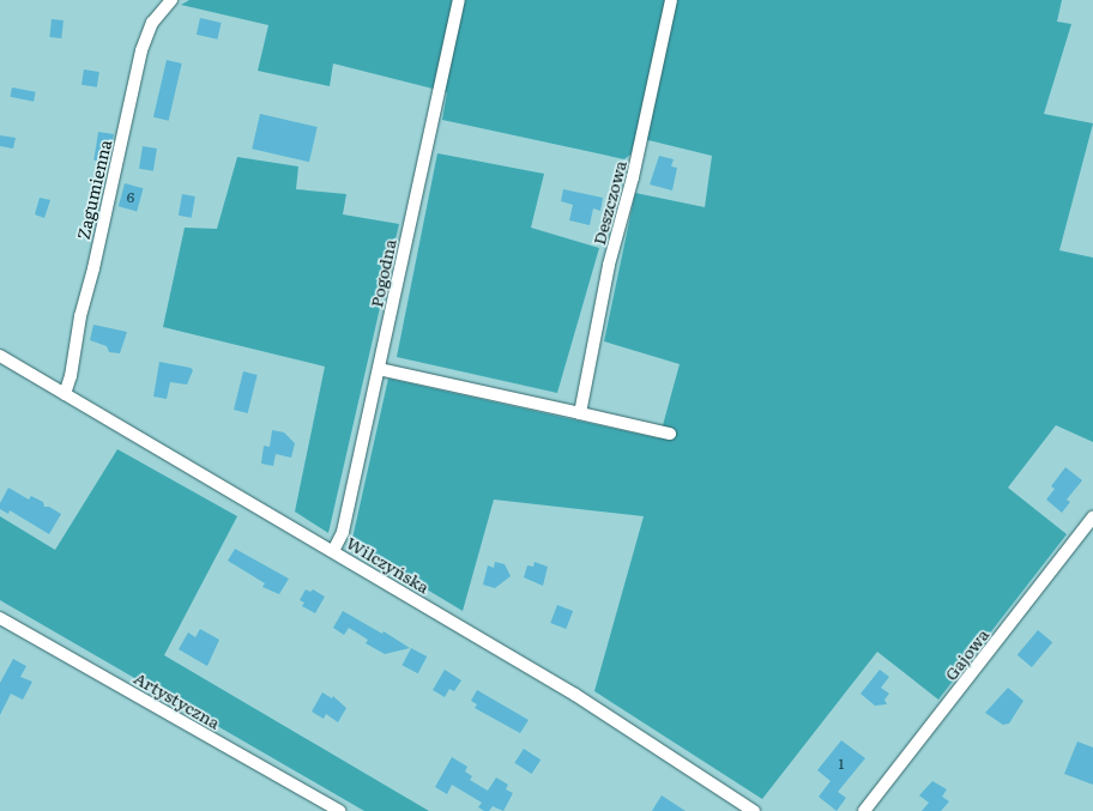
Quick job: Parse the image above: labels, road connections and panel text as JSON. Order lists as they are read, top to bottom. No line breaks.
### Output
{"streets":{"street":["Zagumienna","Deszczowa","Pogodna","Wilczyńska","Gajowa","Artystyczna"]},"crossings":[["Zagumienna","Wilczyńska"],["Pogodna","Wilczyńska"]],"house_numbers":["6","1"]}
